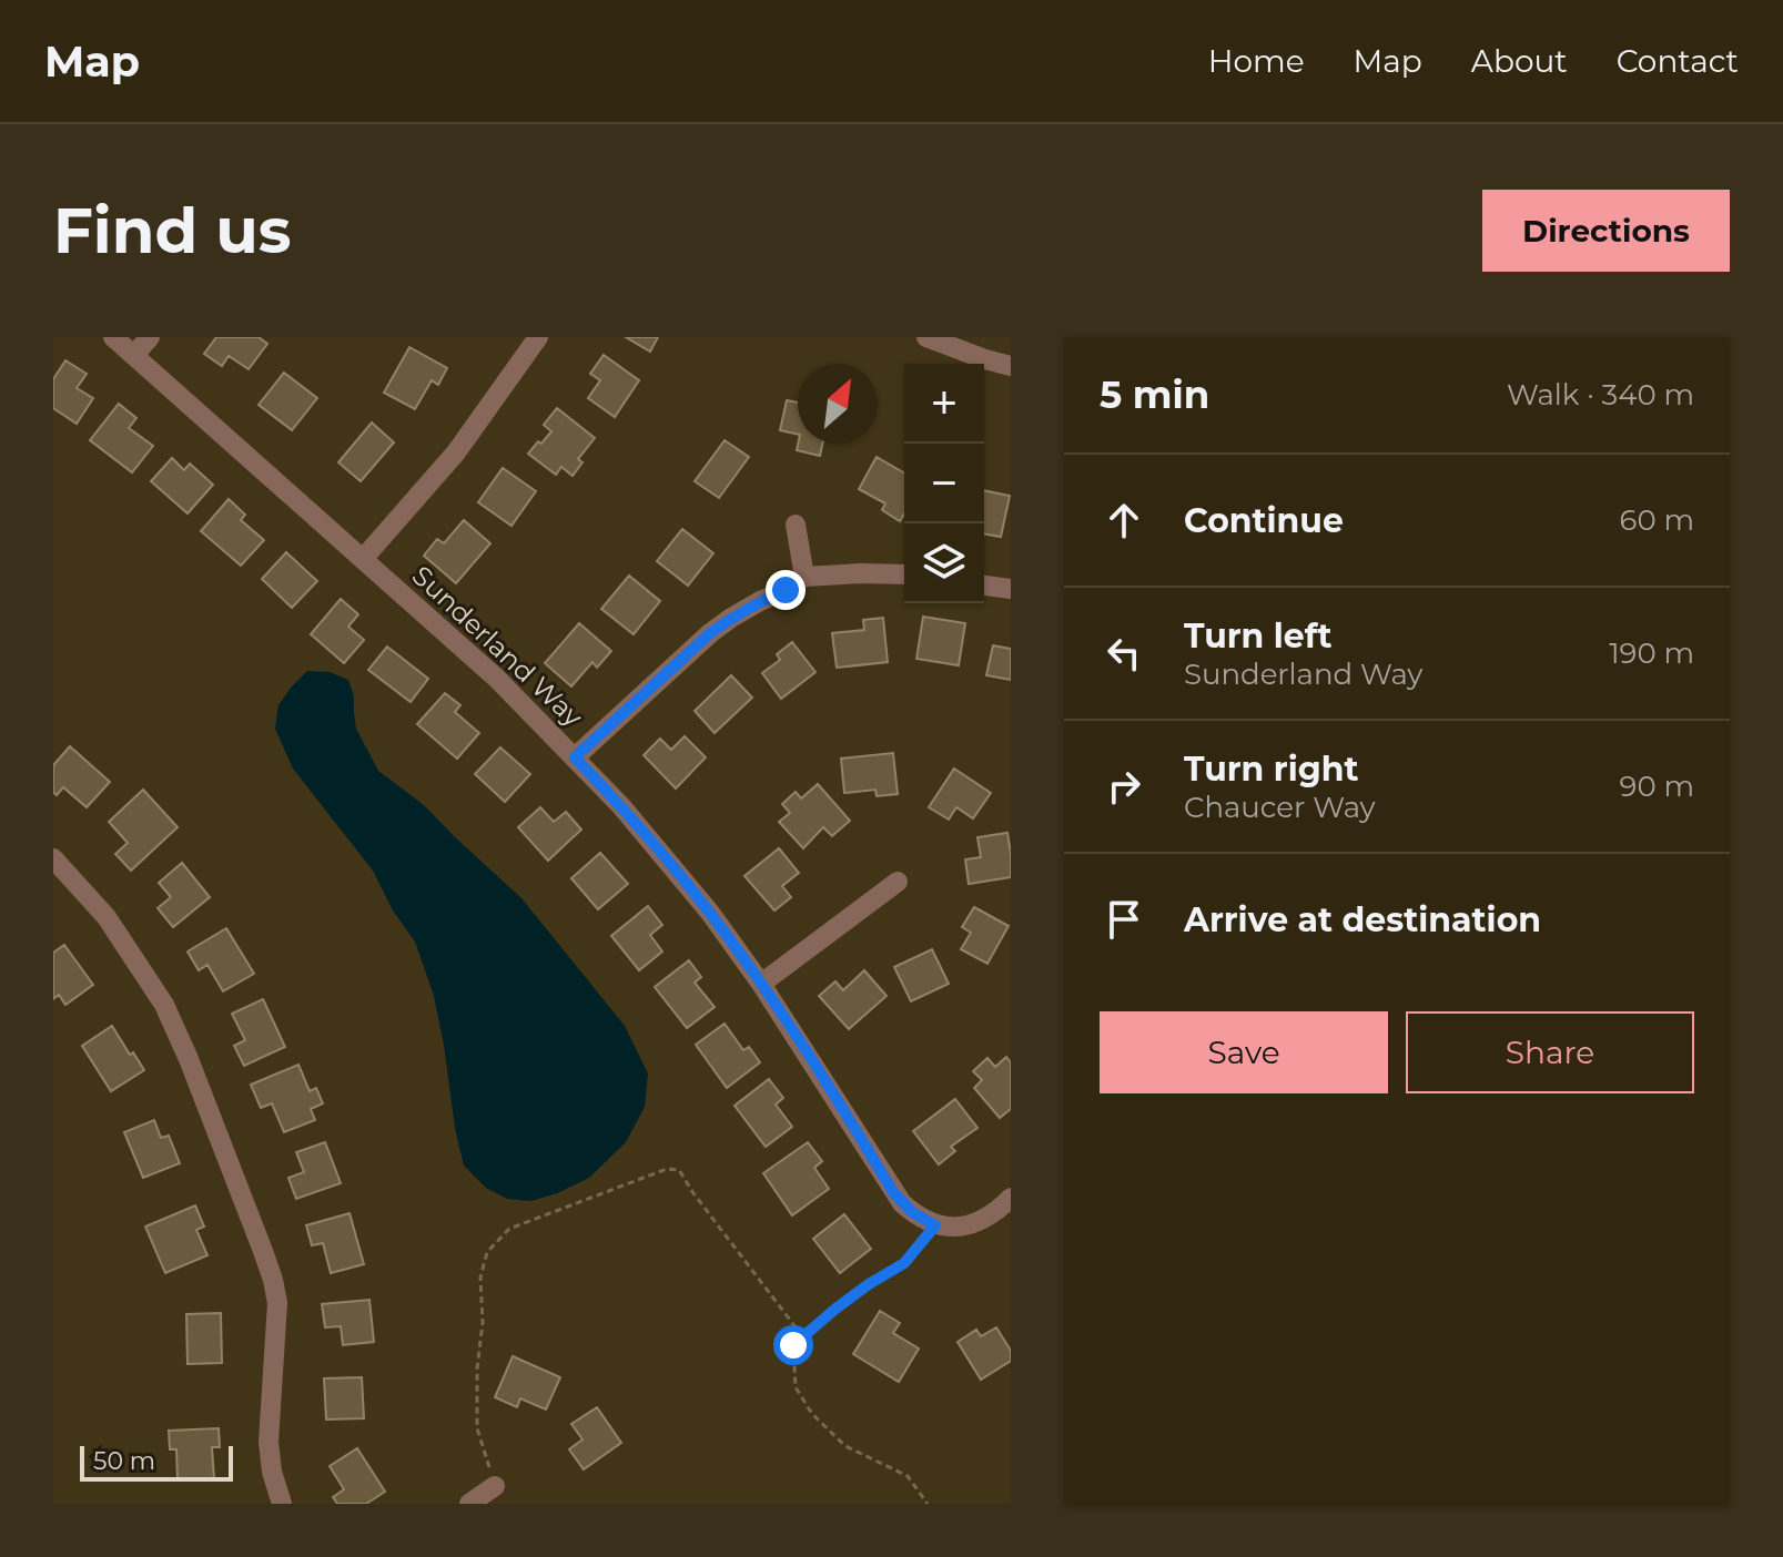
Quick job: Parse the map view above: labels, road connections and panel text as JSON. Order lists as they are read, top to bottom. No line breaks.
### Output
{"streets":{"street":["Sunderland Way"]},"scale_bar":"50 m","north":"top right","page":{"header":"Map","nav":["Home","Map","About","Contact"],"buttons":["Directions",["Save","Share"]],"title":"Find us","heading":["5 min","Walk · 340 m"],"map_buttons":["+","−"],"list":[["Continue","60 m"],["Turn left","Sunderland Way","190 m"],["Turn right","Chaucer Way","90 m"],"Arrive at destination"],"scale":"50 m"}}
